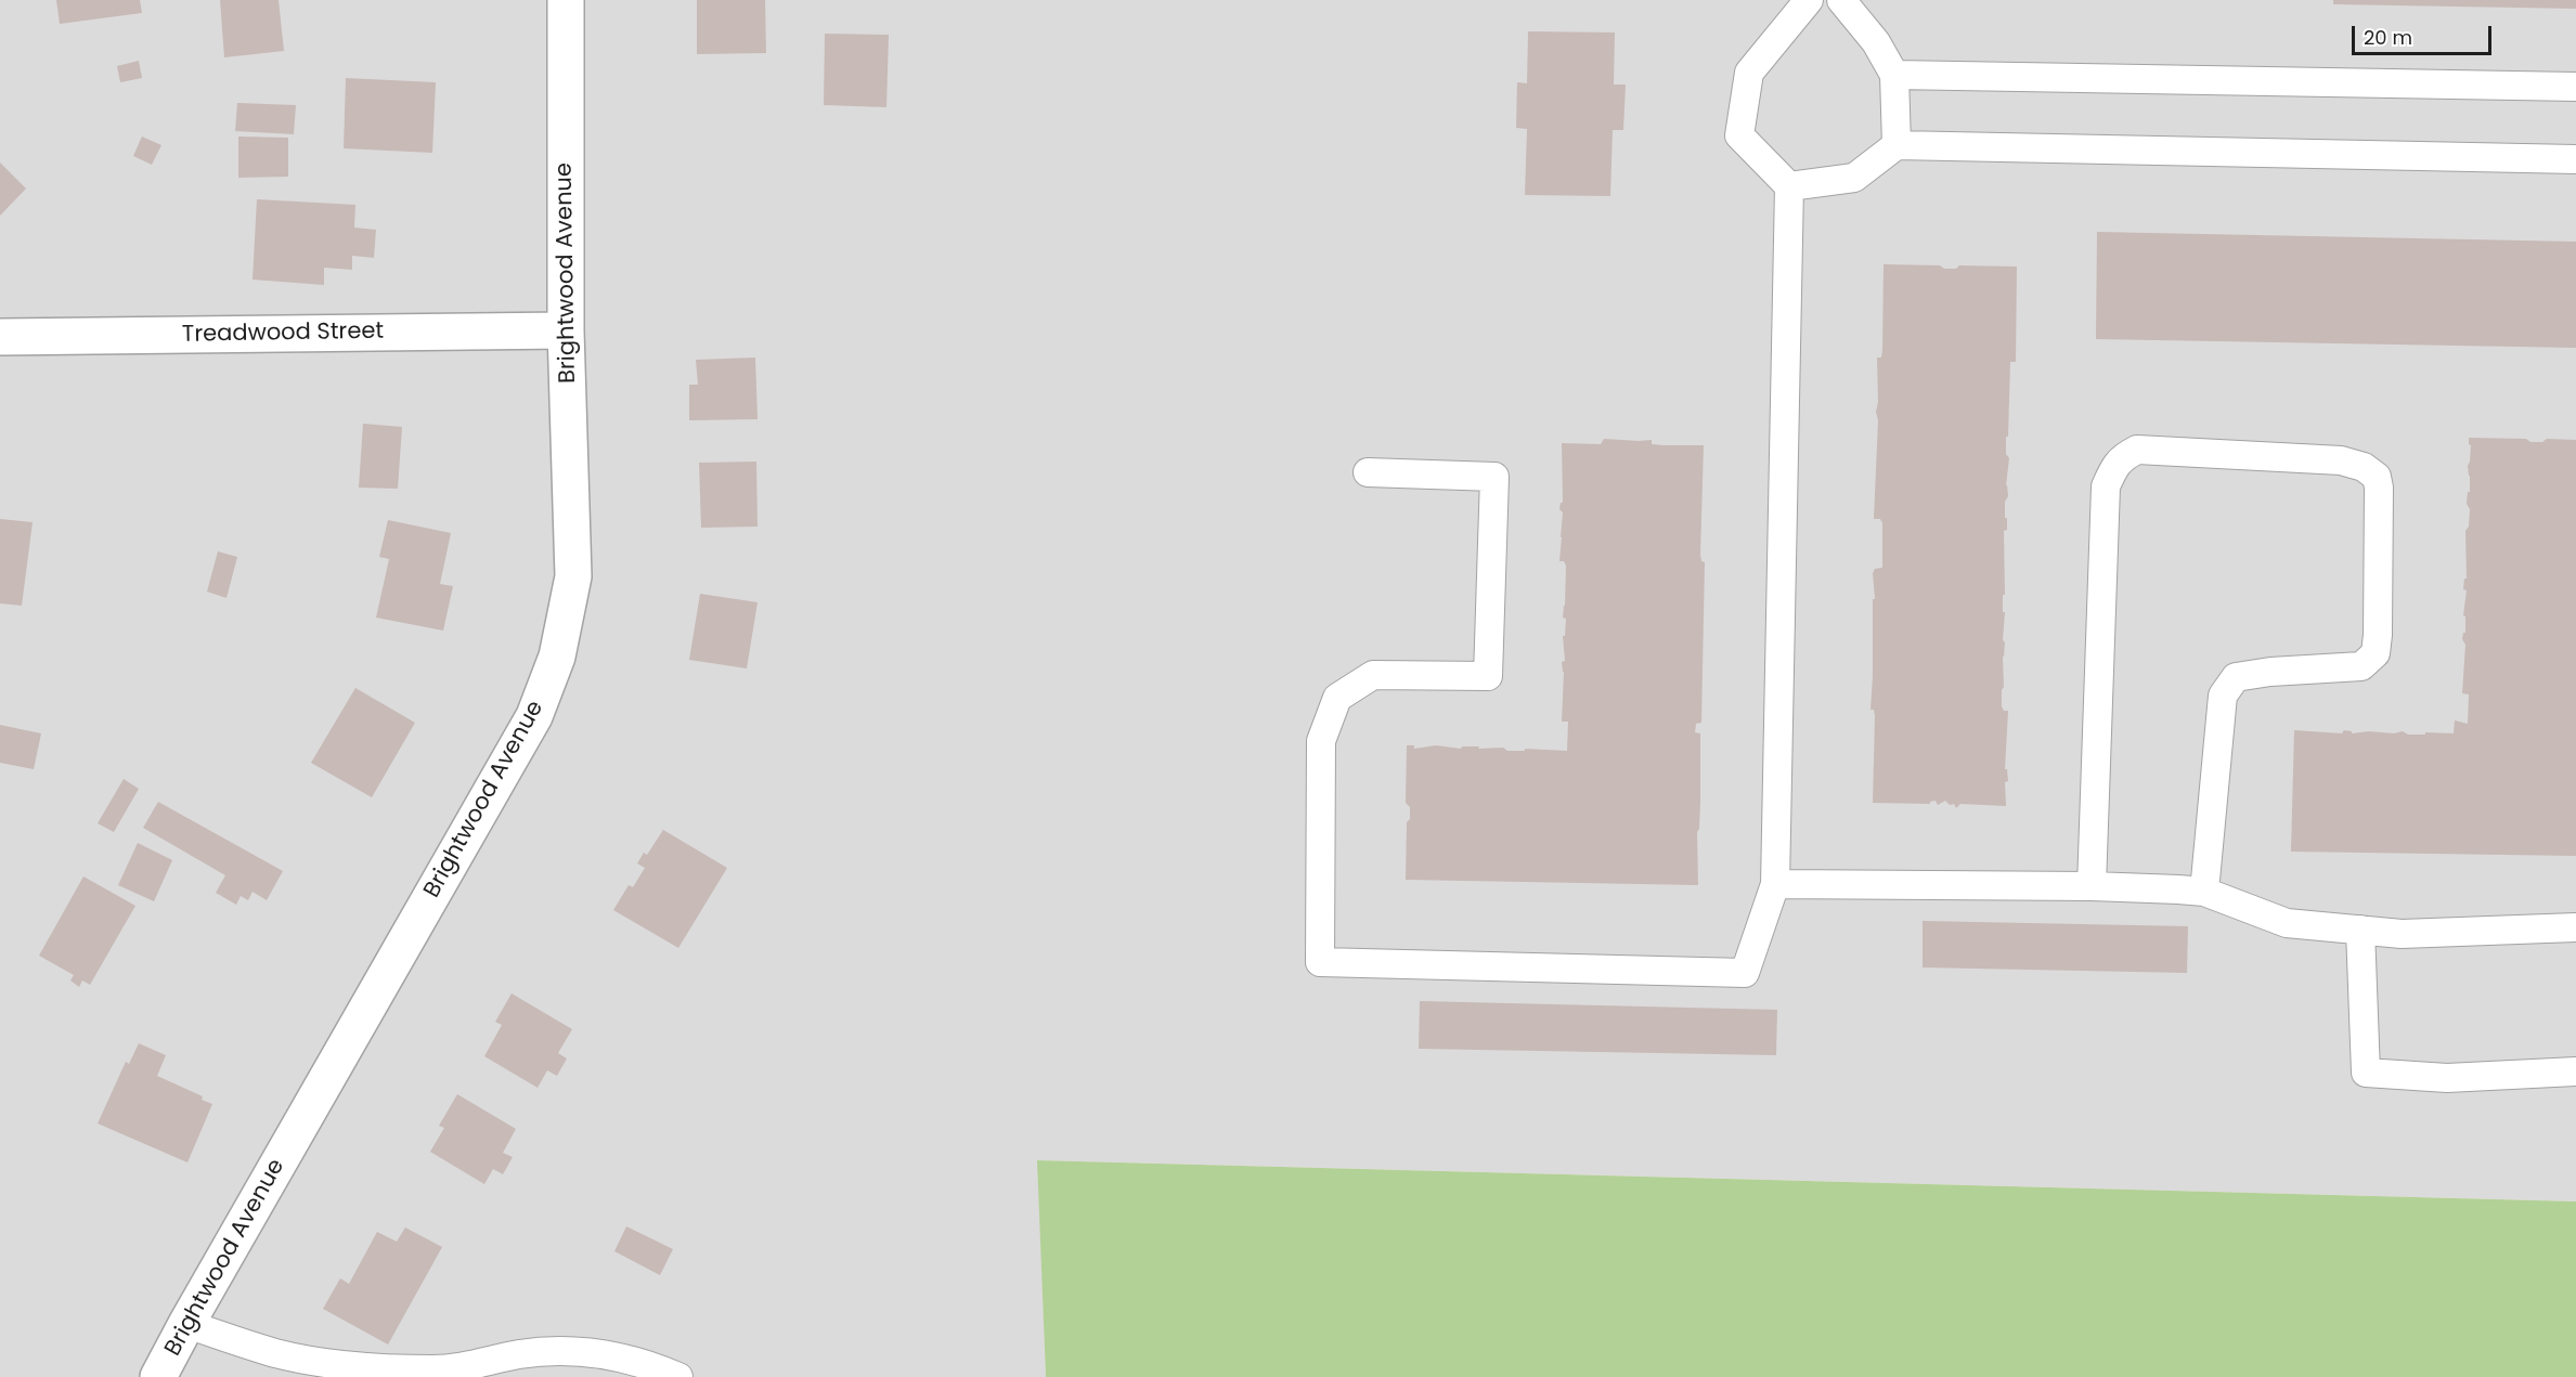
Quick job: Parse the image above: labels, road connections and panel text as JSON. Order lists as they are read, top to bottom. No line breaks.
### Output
{"streets":{"street":["Brightwood Avenue","Treadwood Street"]},"crossings":[["Brightwood Avenue","Treadwood Street"]],"scale_bar":"20 m"}
